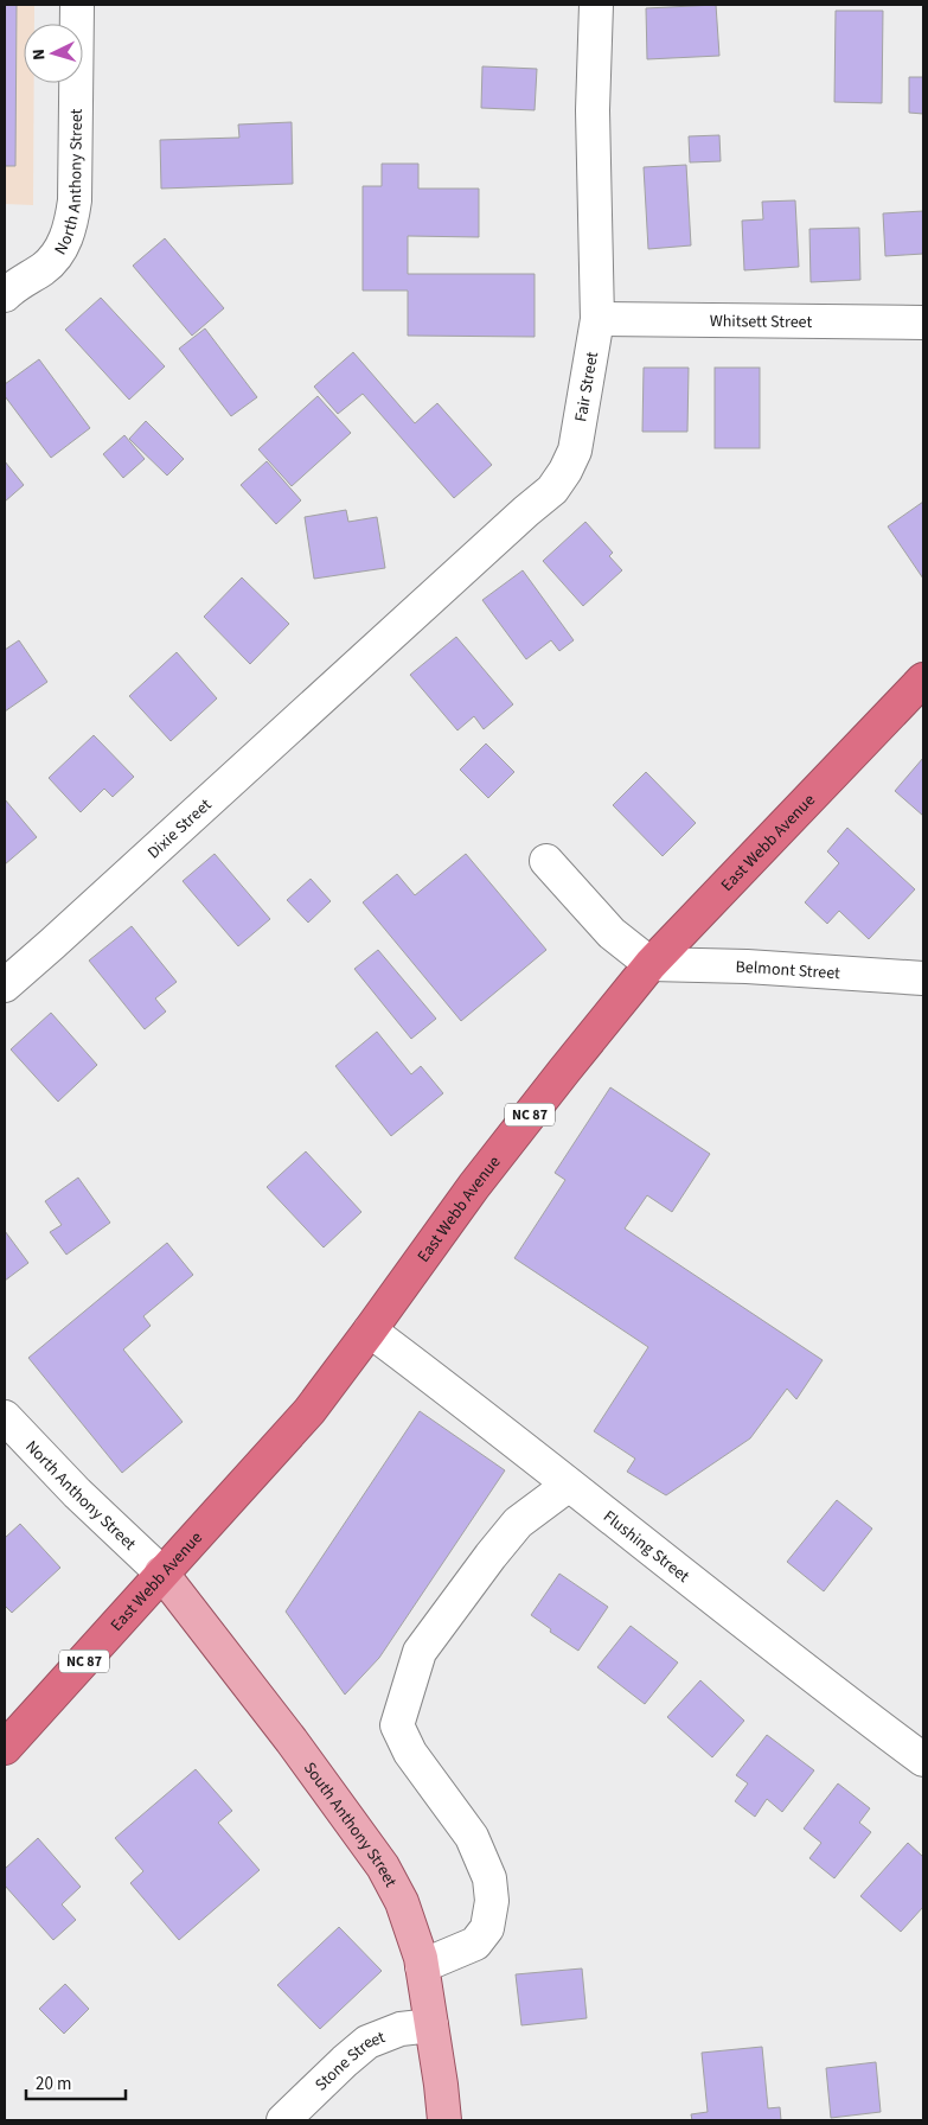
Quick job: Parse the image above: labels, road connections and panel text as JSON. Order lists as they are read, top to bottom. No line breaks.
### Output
{"streets":{"highway":["East Webb Avenue","NC 87"],"main road":["South Anthony Street"],"street":["North Anthony Street","Whitsett Street","Fair Street","Dixie Street","Belmont Street","Flushing Street","Stone Street"]},"crossings":[["North Anthony Street","East Webb Avenue"],["North Anthony Street","South Anthony Street"],["Whitsett Street","Fair Street"],["Fair Street","Dixie Street"],["East Webb Avenue","Belmont Street"],["East Webb Avenue","Flushing Street"],["East Webb Avenue","South Anthony Street"],["South Anthony Street","Stone Street"]],"scale_bar":"20 m","north":"left"}
